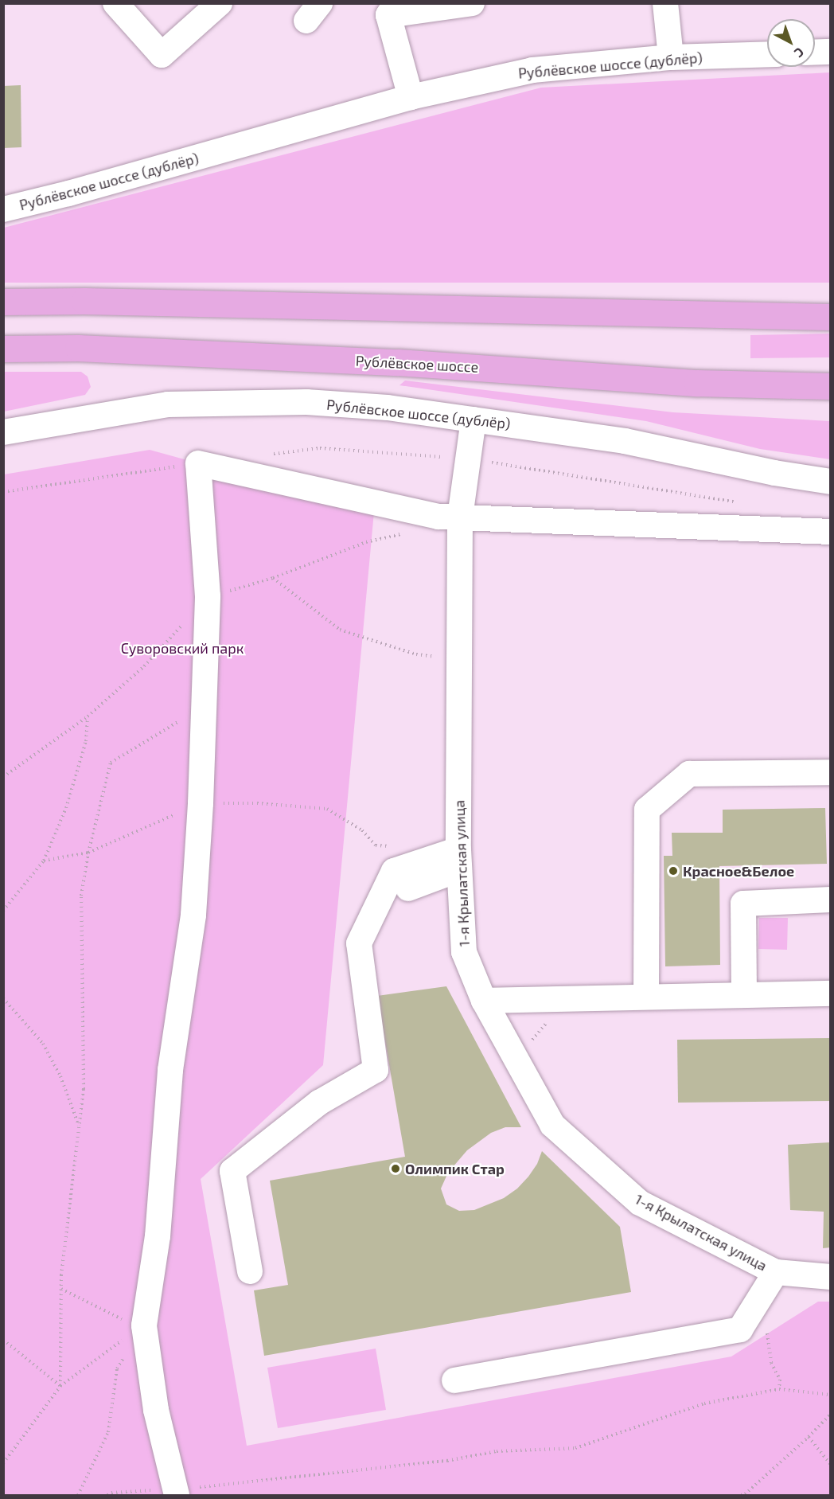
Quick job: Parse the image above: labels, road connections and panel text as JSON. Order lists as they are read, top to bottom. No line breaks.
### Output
{"streets":{"main road":["Рублёвское шоссе"],"street":["Рублёвское шоссе (дублёр)","1-я Крылатская улица"]},"crossings":[["Рублёвское шоссе (дублёр)","1-я Крылатская улица"]],"parks":["Суворовский парк"],"places":["Красное&Белое","Олимпик Стар"],"north":"bottom right"}
